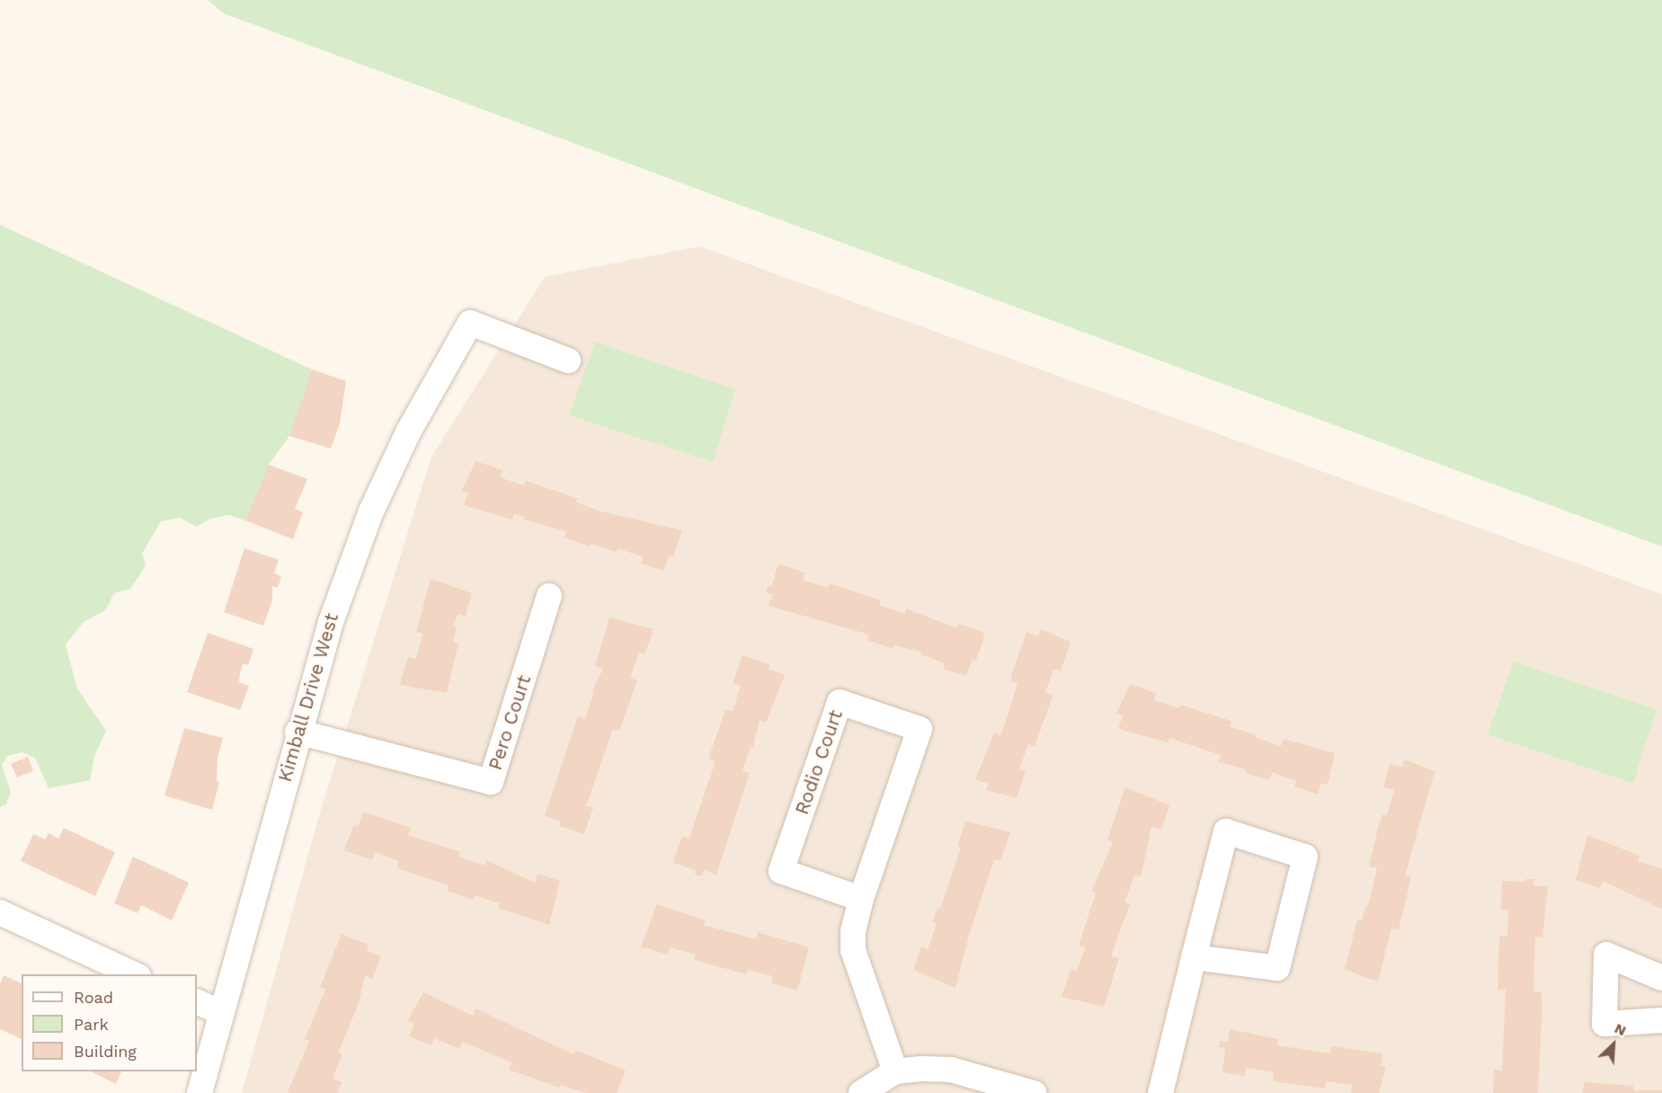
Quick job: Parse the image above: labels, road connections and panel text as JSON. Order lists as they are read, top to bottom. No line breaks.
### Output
{"streets":{"street":["Kimball Drive West","Pero Court","Rodio Court"]},"crossings":[["Kimball Drive West","Pero Court"]],"legend":["Road","Park","Building"],"north":"top right"}
